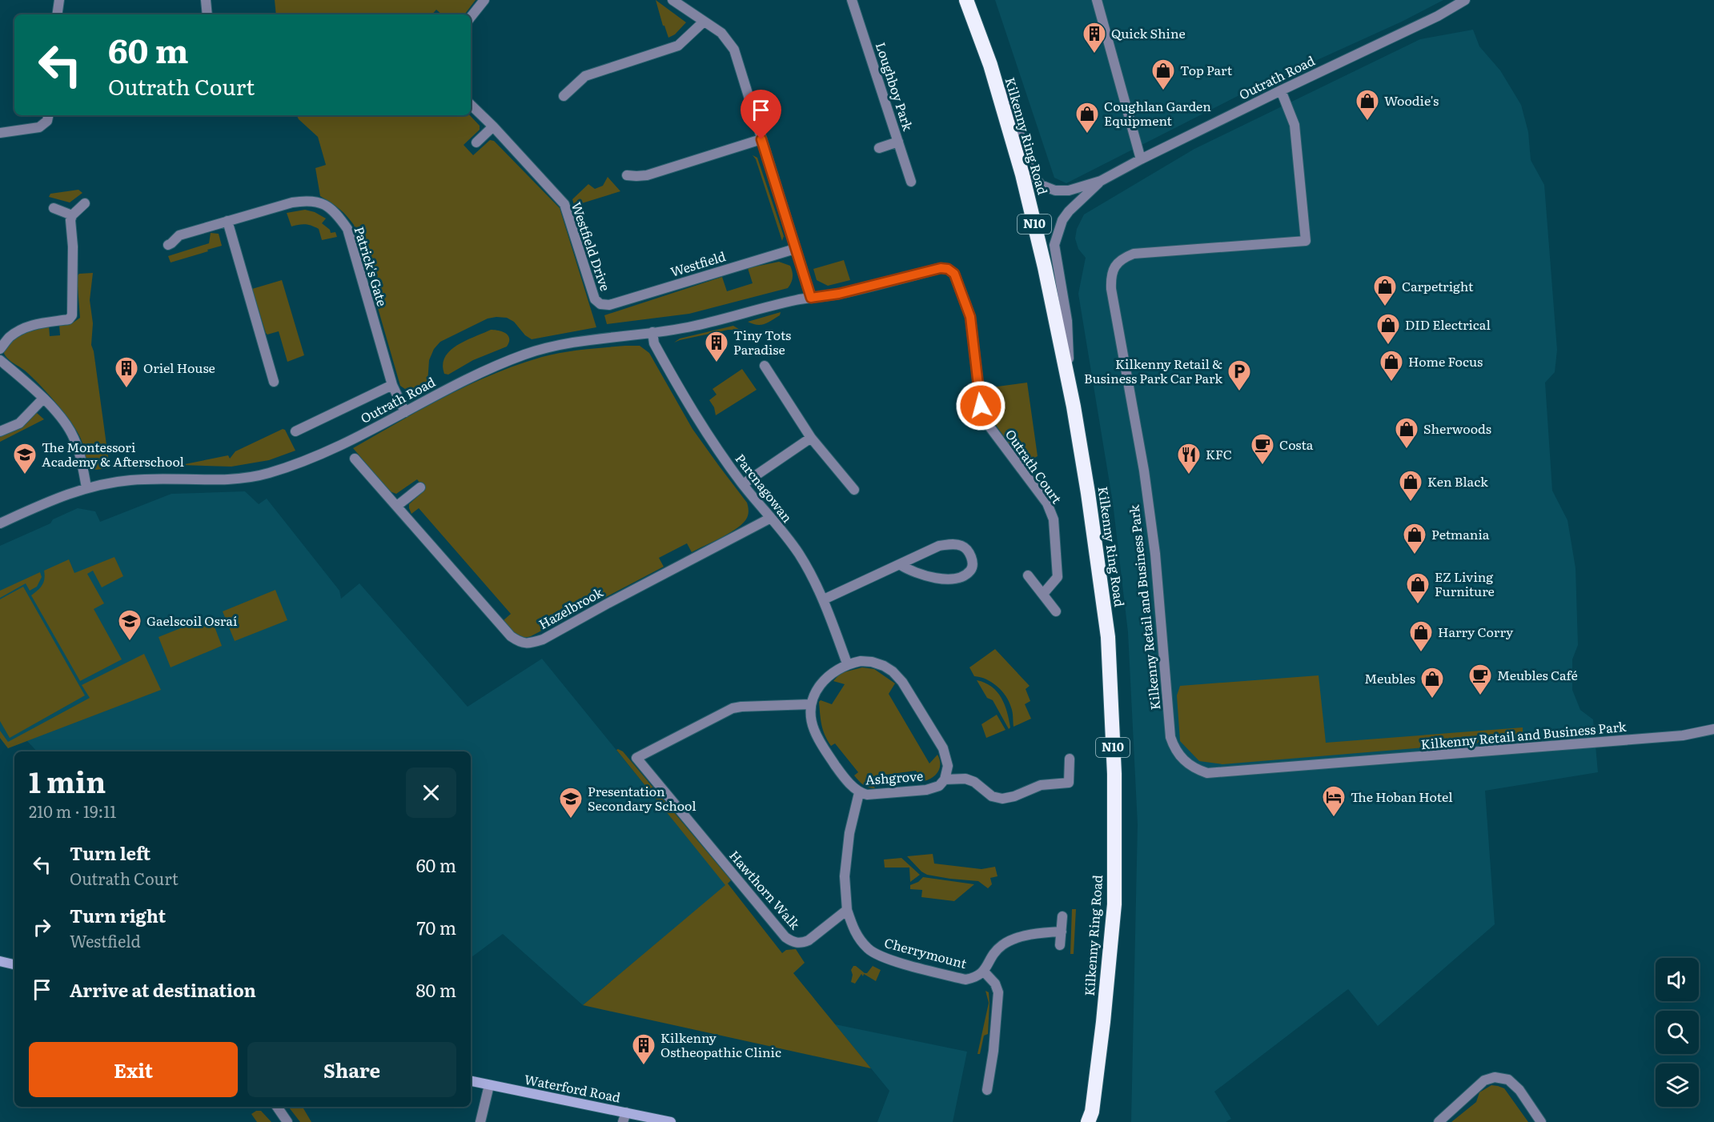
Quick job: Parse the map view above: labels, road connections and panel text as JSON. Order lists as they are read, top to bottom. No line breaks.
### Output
{"streets":{"highway":["Kilkenny Ring Road","N10"],"main road":["Waterford Road"],"street":["Outrath Road","Loughboy Park","Westfield Drive","Westfield","Patrick's Gate","Outrath Court","Parcnagowan","Kilkenny Retail and Business Park","Hazelbrook","Ashgrove","Hawthorn Walk","Cherrymount"]},"crossings":[["Outrath Road","Kilkenny Ring Road"],["Outrath Road","Patrick's Gate"],["Outrath Road","Outrath Court"],["Outrath Road","Parcnagowan"],["Outrath Road","Kilkenny Retail and Business Park"],["Westfield Drive","Westfield"],["Parcnagowan","Hazelbrook"],["Parcnagowan","Ashgrove"],["Parcnagowan","Hawthorn Walk"],["Ashgrove","Hawthorn Walk"],["Hawthorn Walk","Cherrymount"]],"places":{"building":["Quick Shine","Tiny Tots Paradise","Oriel House","Kilkenny Ostheopathic Clinic"],"shop":["Top Part","Woodie's","Coughlan Garden Equipment","Carpetright","DID Electrical","Home Focus","Sherwoods","Ken Black","Petmania","EZ Living Furniture","Harry Corry","Meubles"],"parking":["Kilkenny Retail & Business Park Car Park"],"cafe":["Costa","Meubles Café"],"school or university":["The Montessori Academy & Afterschool","Gaelscoil Osraí","Presentation Secondary School"],"restaurant":["KFC"],"hotel":["The Hoban Hotel"]},"page":{"turn":["60 m","Outrath Court"],"heading":["1 min","210 m · 19:11"],"list":[{"name":"Turn left","note":"Outrath Court","value":"60 m"},{"name":"Turn right","note":"Westfield","value":"70 m"},{"name":"Arrive at destination","value":"80 m"}],"buttons":["Exit","Share"]}}
